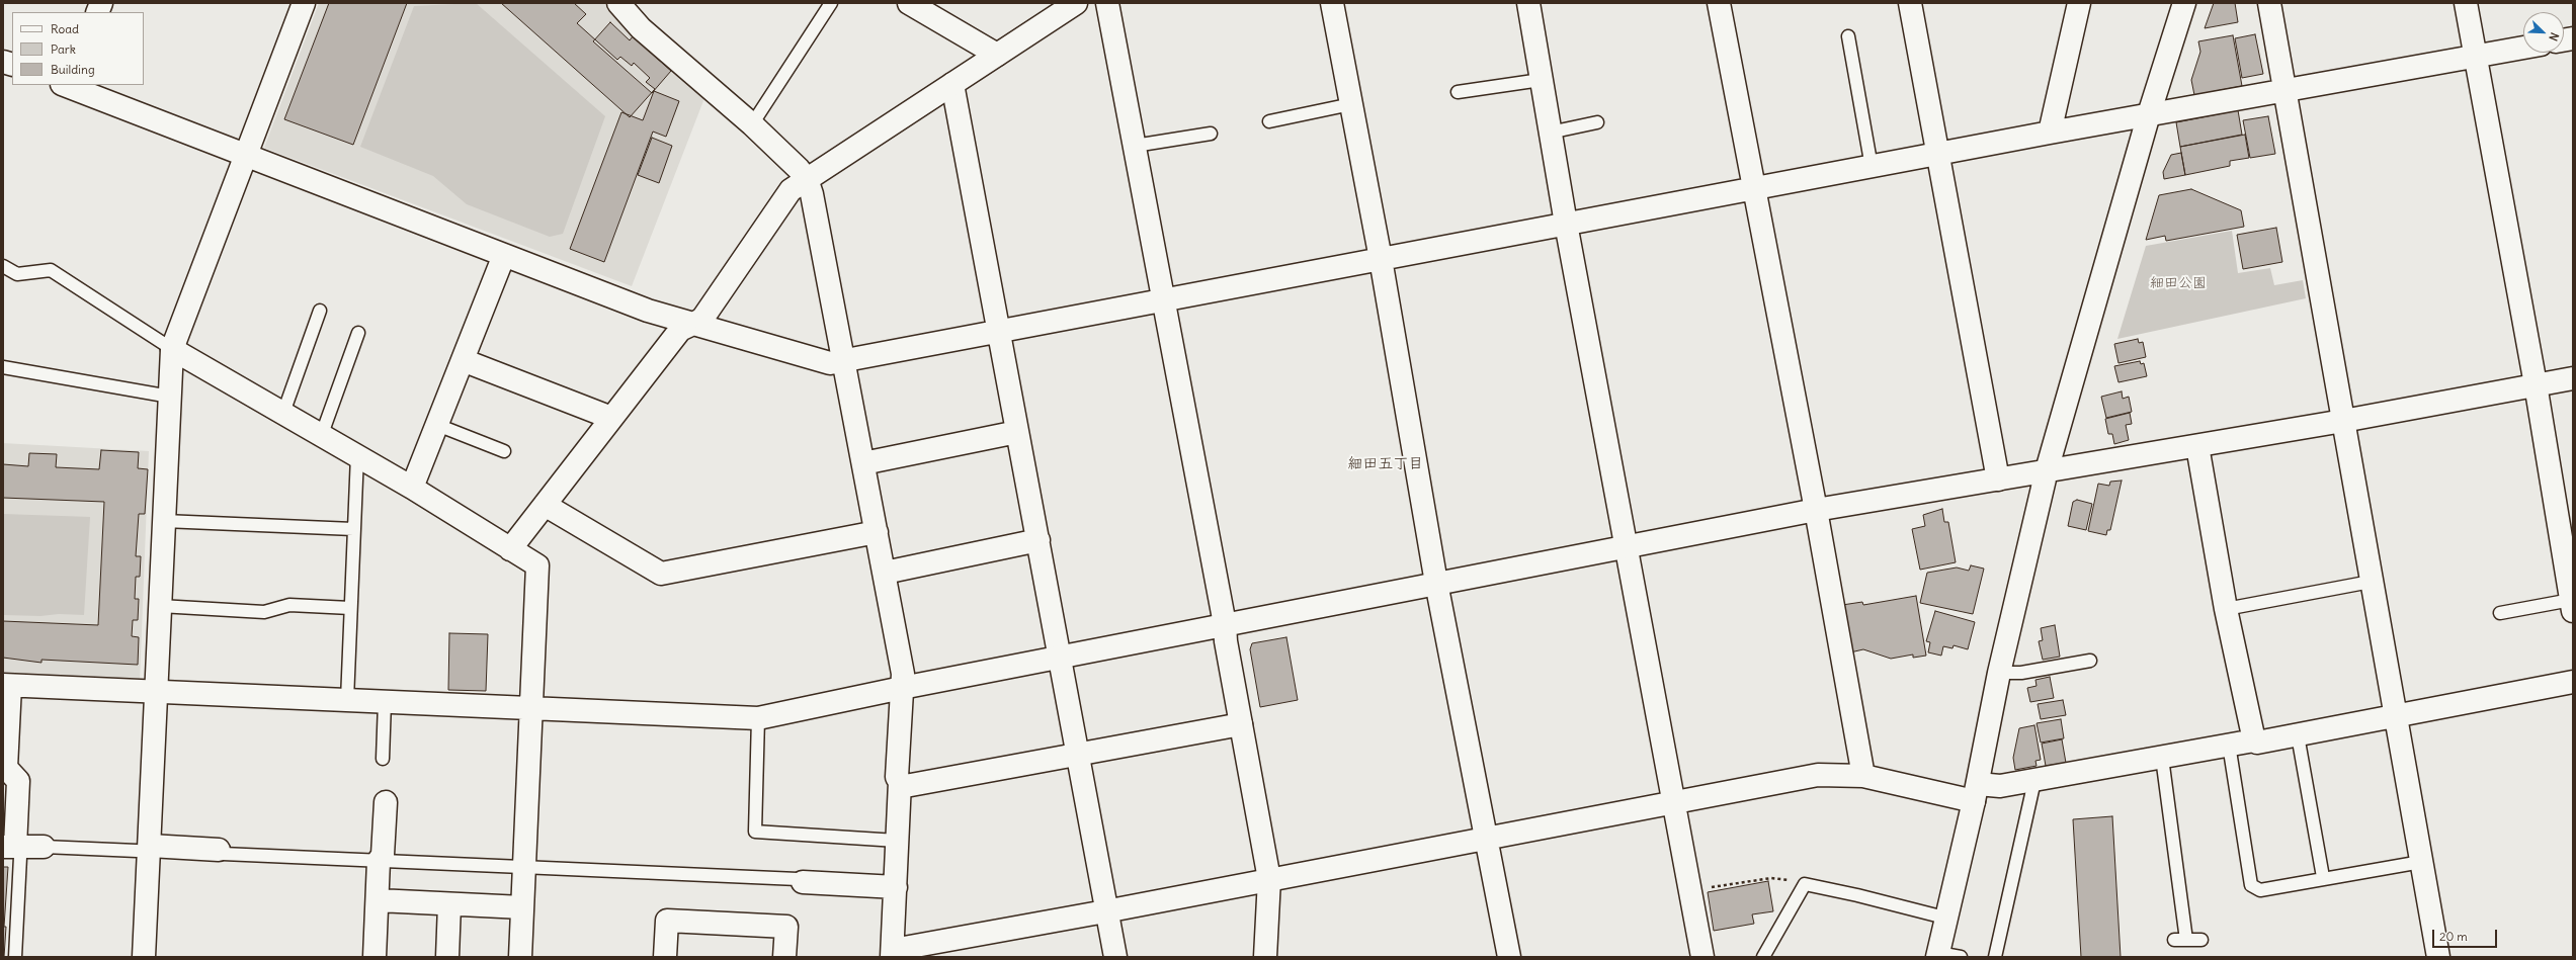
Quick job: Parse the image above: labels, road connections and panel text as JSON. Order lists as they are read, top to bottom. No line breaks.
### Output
{"districts":["細田五丁目"],"parks":["細田公園"],"legend":["Road","Park","Building"],"scale_bar":"20 m","north":"bottom right"}
